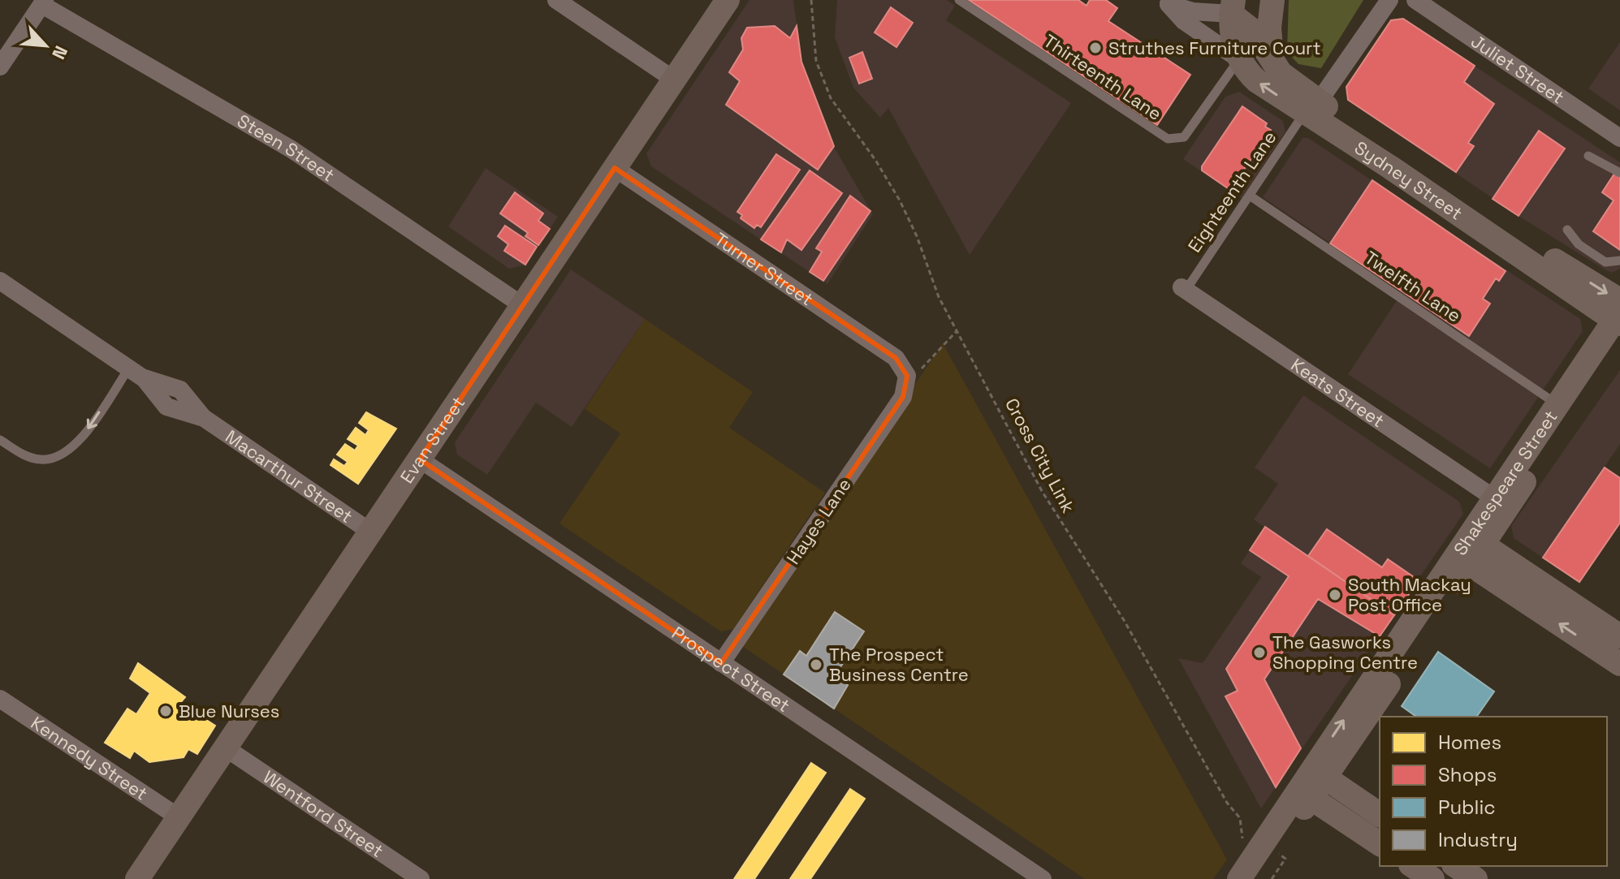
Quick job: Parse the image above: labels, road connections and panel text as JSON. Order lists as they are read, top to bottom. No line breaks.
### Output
{"streets":{"street":["Juliet Street","Steen Street","Sydney Street","Turner Street","Keats Street","Evan Street","Macarthur Street","Shakespeare Street","Hayes Lane","Prospect Street","Kennedy Street","Wentford Street"],"lane":["Thirteenth Lane","Eighteenth Lane","Twelfth Lane"],"path":["Cross City Link"]},"crossings":[["Thirteenth Lane","Sydney Street"],["Steen Street","Evan Street"],["Sydney Street","Eighteenth Lane"],["Sydney Street","Shakespeare Street"],["Eighteenth Lane","Twelfth Lane"],["Eighteenth Lane","Keats Street"],["Turner Street","Evan Street"],["Turner Street","Hayes Lane"],["Twelfth Lane","Shakespeare Street"],["Keats Street","Shakespeare Street"],["Evan Street","Macarthur Street"],["Evan Street","Prospect Street"],["Evan Street","Kennedy Street"],["Evan Street","Wentford Street"],["Cross City Link","Shakespeare Street"],["Hayes Lane","Prospect Street"]],"places":["Struthes Furniture Court","South Mackay Post Office","The Gasworks Shopping Centre","The Prospect Business Centre","Blue Nurses"],"legend":["Homes","Shops","Public","Industry"],"north":"bottom right"}
